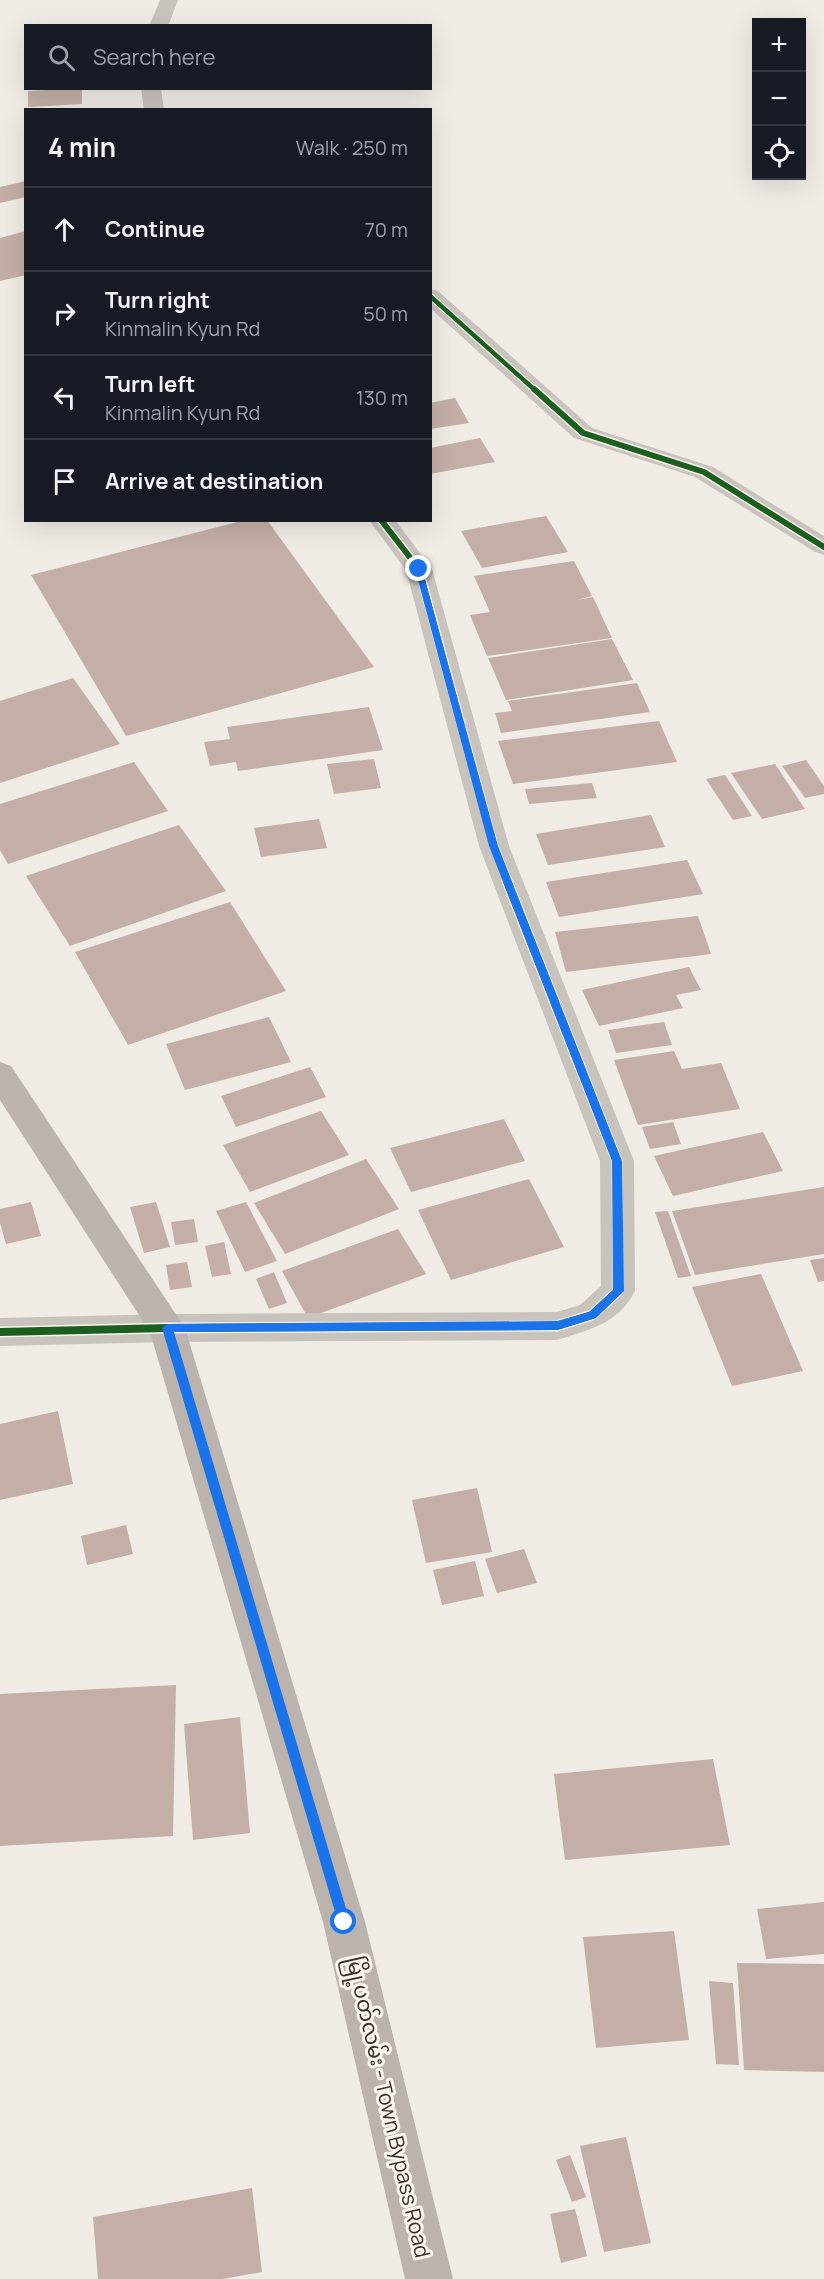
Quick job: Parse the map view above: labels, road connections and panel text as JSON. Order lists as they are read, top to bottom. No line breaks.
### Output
{"streets":{"main road":["မြို့ပတ်လမ်း - Town Bypass Road"]},"page":{"map_buttons":["+","−"],"search":"Search here","heading":["4 min","Walk · 250 m"],"list":[["Continue","70 m"],["Turn right","Kinmalin Kyun Rd","50 m"],["Turn left","Kinmalin Kyun Rd","130 m"],"Arrive at destination"]}}
